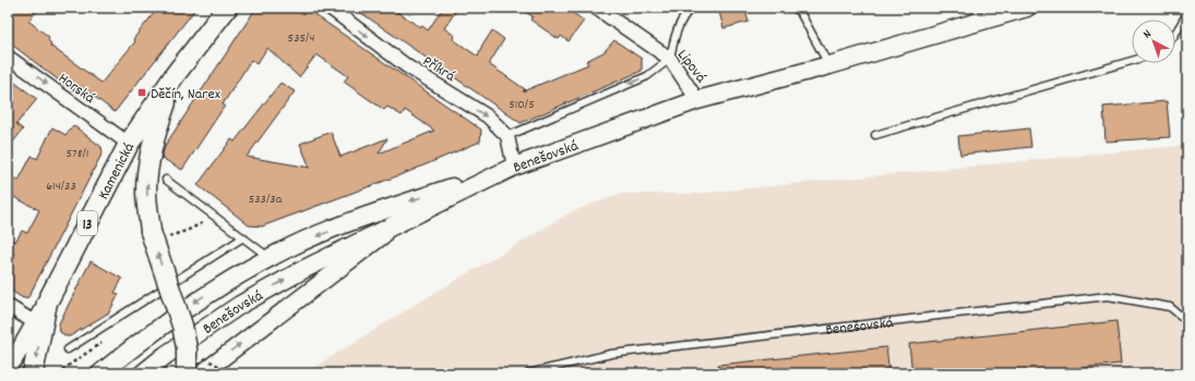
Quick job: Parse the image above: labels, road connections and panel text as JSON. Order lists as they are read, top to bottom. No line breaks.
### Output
{"streets":{"main road":["Benešovská","Kamenická","13"],"street":["Lipová","Příkrá","Horská"]},"crossings":[["Lipová","Benešovská"],["Horská","Kamenická"],["Kamenická","13"]],"one_way":["Příkrá","Horská"],"places":{"transit":["Děčín, Narex"]},"house_numbers":["535/4","510/5","578/1","614/33","533/3a"],"north":"top left"}
